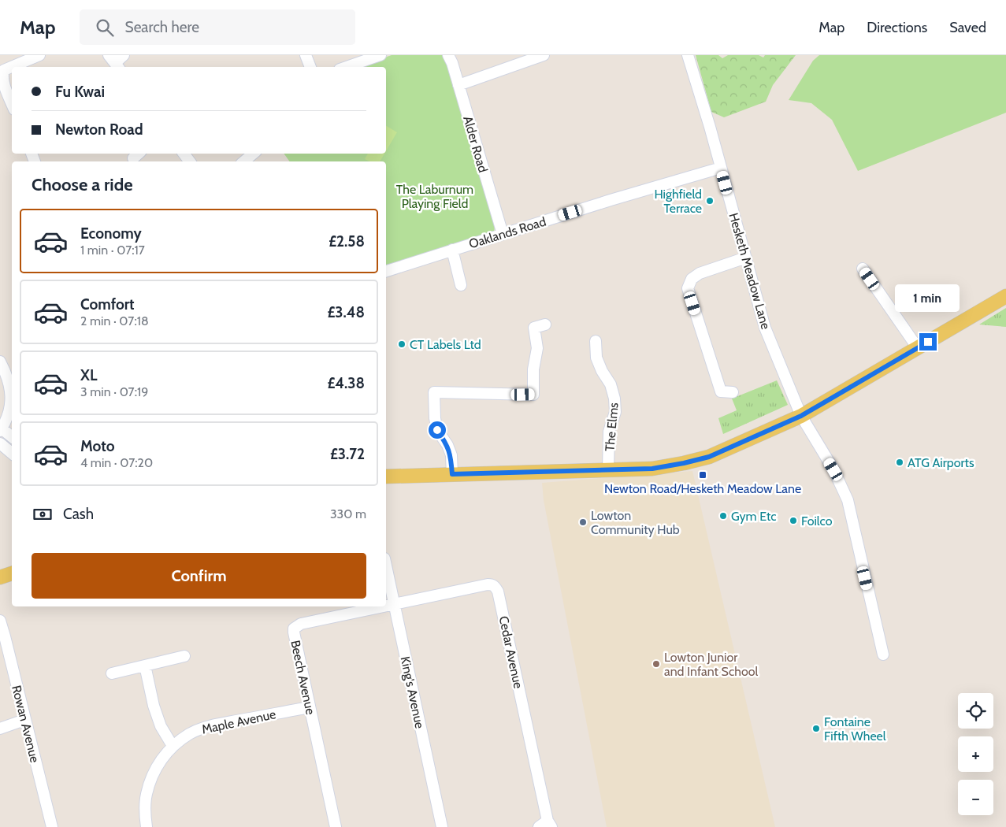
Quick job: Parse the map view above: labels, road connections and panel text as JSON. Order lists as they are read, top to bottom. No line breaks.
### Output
{"streets":{"street":["Alder Road","Oaklands Road","Hesketh Meadow Lane","The Elms","Cedar Avenue","Beech Avenue","King's Avenue","Maple Avenue","Rowan Avenue"]},"crossings":[["Alder Road","Oaklands Road"],["Oaklands Road","Hesketh Meadow Lane"],["Cedar Avenue","Beech Avenue"],["Cedar Avenue","King's Avenue"],["Beech Avenue","King's Avenue"],["Beech Avenue","Maple Avenue"]],"parks":["The Laburnum Playing Field"],"places":{"other":["Highfield Terrace","CT Labels Ltd","ATG Airports","Gym Etc","Foilco","Lowton Community Hub","Lowton Junior and Infant School","Fontaine Fifth Wheel"],"transit":["Newton Road/Hesketh Meadow Lane"]},"page":{"header":"Map","search":"Search here","nav":["Map","Directions","Saved"],"banner":["Fu Kwai","Newton Road"],"heading":"Choose a ride","list":[{"name":"Economy","note":"1 min · 07:17","value":"£2.58"},{"name":"Comfort","note":"2 min · 07:18","value":"£3.48"},{"name":"XL","note":"3 min · 07:19","value":"£4.38"},{"name":"Moto","note":"4 min · 07:20","value":"£3.72"}],"bubble":"1 min","pay":["Cash","330 m"],"buttons":"Confirm","map_buttons":["+","−"]}}
